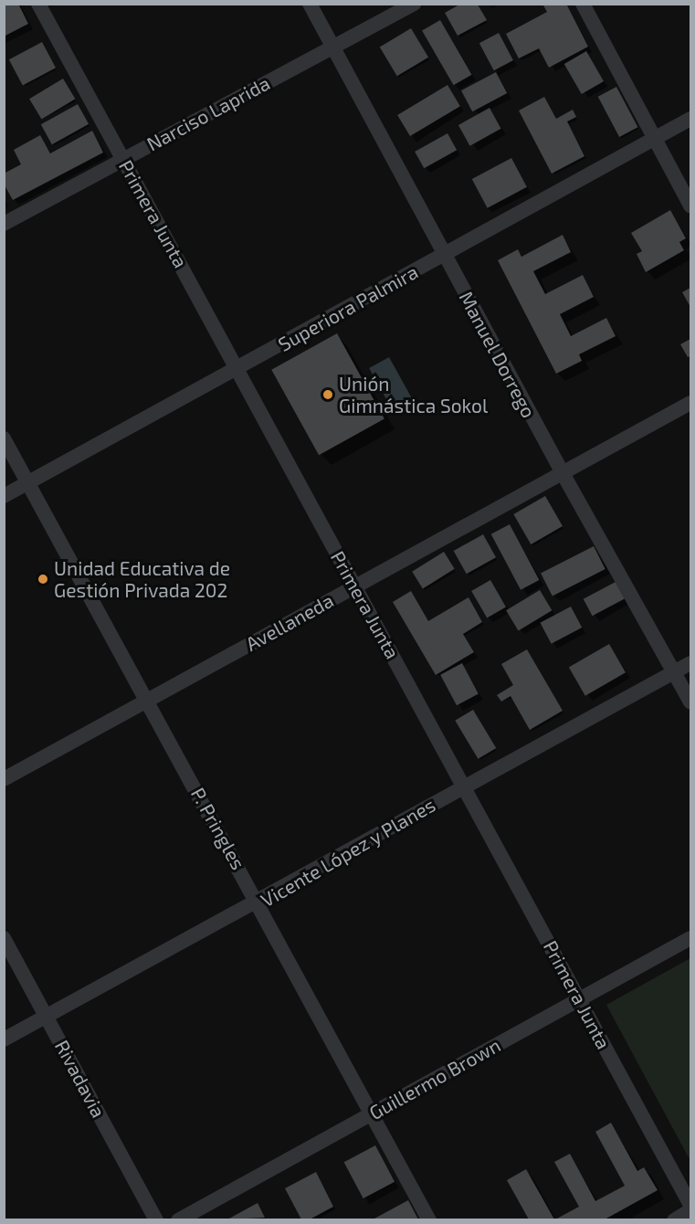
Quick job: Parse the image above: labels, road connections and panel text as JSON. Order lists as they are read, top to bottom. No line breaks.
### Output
{"streets":{"street":["Narciso Laprida","Primera Junta","Superiora Palmira","Manuel Dorrego","Avellaneda","P. Pringles","Vicente López y Planes","Rivadavia","Guillermo Brown"]},"crossings":[["Narciso Laprida","Primera Junta"],["Narciso Laprida","Manuel Dorrego"],["Primera Junta","Superiora Palmira"],["Primera Junta","Avellaneda"],["Primera Junta","Vicente López y Planes"],["Primera Junta","Guillermo Brown"],["Superiora Palmira","Manuel Dorrego"],["Superiora Palmira","P. Pringles"],["Manuel Dorrego","Avellaneda"],["Manuel Dorrego","Vicente López y Planes"],["Avellaneda","P. Pringles"],["P. Pringles","Vicente López y Planes"],["P. Pringles","Guillermo Brown"],["Vicente López y Planes","Rivadavia"]],"places":["Unión Gimnástica Sokol","Unidad Educativa de Gestión Privada 202"]}
